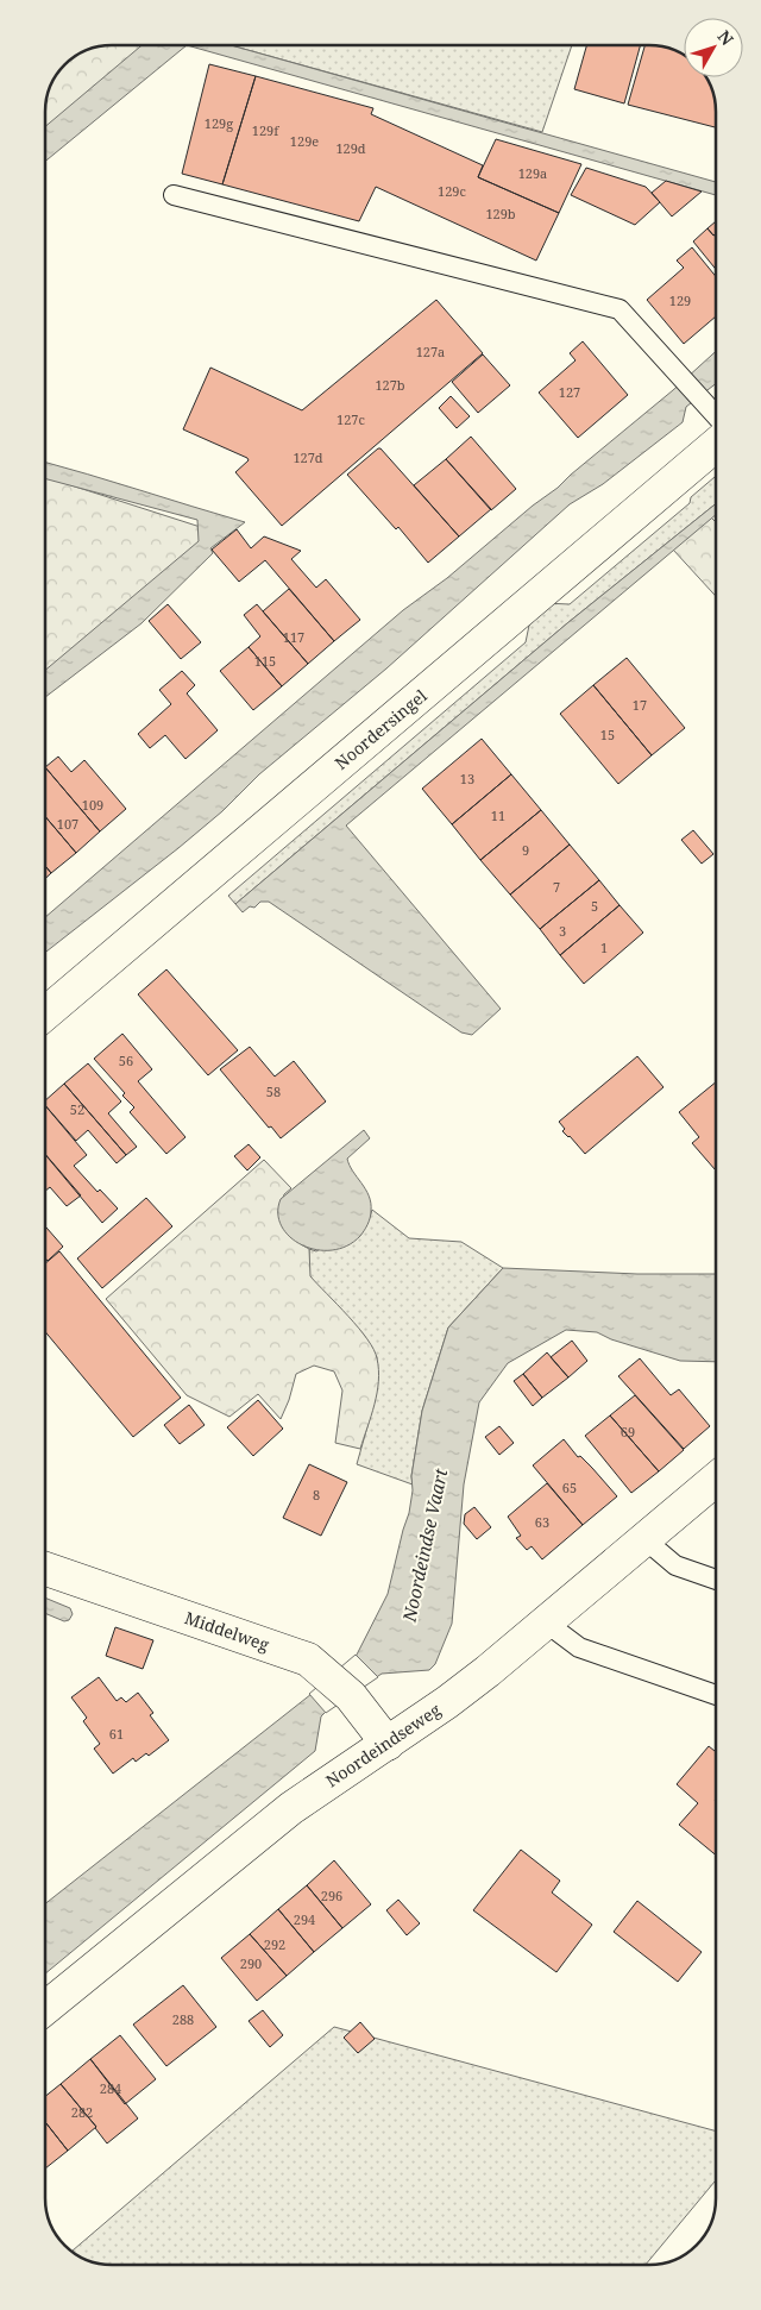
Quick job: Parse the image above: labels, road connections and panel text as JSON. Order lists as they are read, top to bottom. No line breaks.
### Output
{"streets":{"street":["Noordersingel","Middelweg","Noordeindseweg"]},"crossings":[["Middelweg","Noordeindseweg"]],"water":["Noordeindse Vaart"],"house_numbers":["129g","129f","129e","129d","129a","129c","129b","129","127a","127b","127","127c","127d","117","115","17","15","13","109","11","107","9","7","5","3","1","56","58","52","69","65","8","63","61","296","294","292","290","288","284","282"],"north":"top right"}
